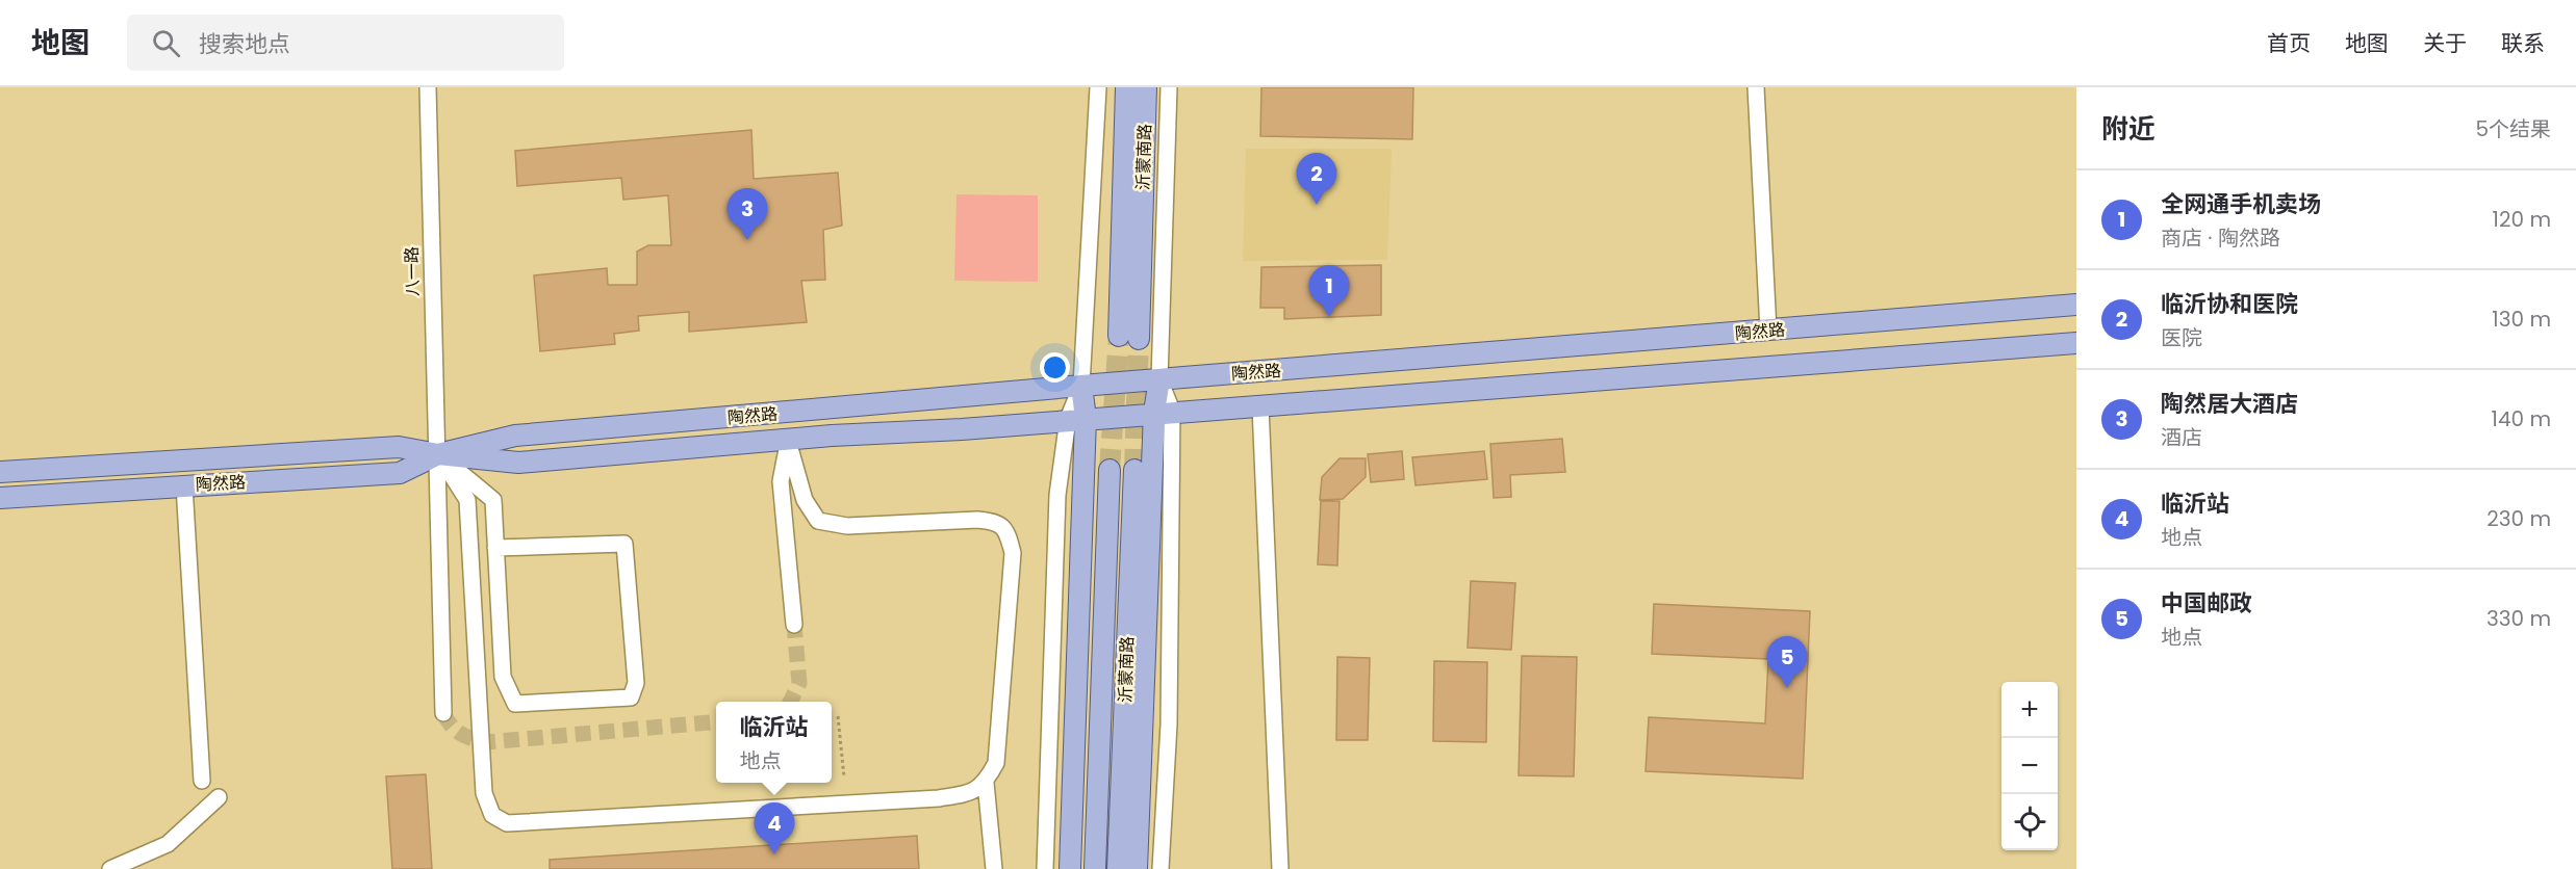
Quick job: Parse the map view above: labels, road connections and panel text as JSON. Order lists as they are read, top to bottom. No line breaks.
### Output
{"streets":{"main road":["沂蒙南路","陶然路"],"street":["八一路"]},"crossings":[["八一路","陶然路"]],"page":{"header":"地图","search":"搜索地点","nav":["首页","地图","关于","联系"],"heading":["附近","5个结果"],"pins":["2","3","1","5","4"],"list":[{"mark":"1","name":"全网通手机卖场","note":"商店 · 陶然路","value":"120 m"},{"mark":"2","name":"临沂协和医院","note":"医院","value":"130 m"},{"mark":"3","name":"陶然居大酒店","note":"酒店","value":"140 m"},{"mark":"4","name":"临沂站","note":"地点","value":"230 m"},{"mark":"5","name":"中国邮政","note":"地点","value":"330 m"}],"map_buttons":["+","−"],"popup":["临沂站","地点"]}}
